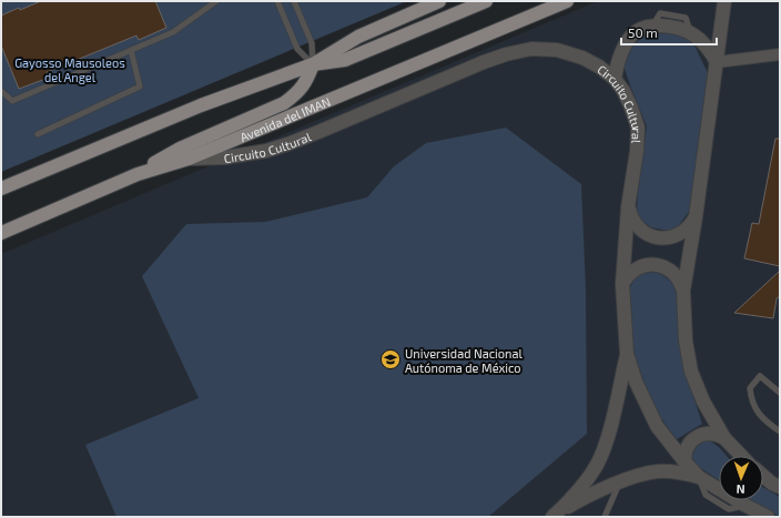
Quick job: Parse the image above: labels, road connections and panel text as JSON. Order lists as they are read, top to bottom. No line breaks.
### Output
{"streets":{"main road":["Avenida del IMAN"],"street":["Circuito Cultural"]},"crossings":[["Circuito Cultural","Avenida del IMAN"]],"parks":["Gayosso Mausoleos del Angel"],"places":{"school or university":["Universidad Nacional Autónoma de México"]},"scale_bar":"50 m","north":"bottom"}
